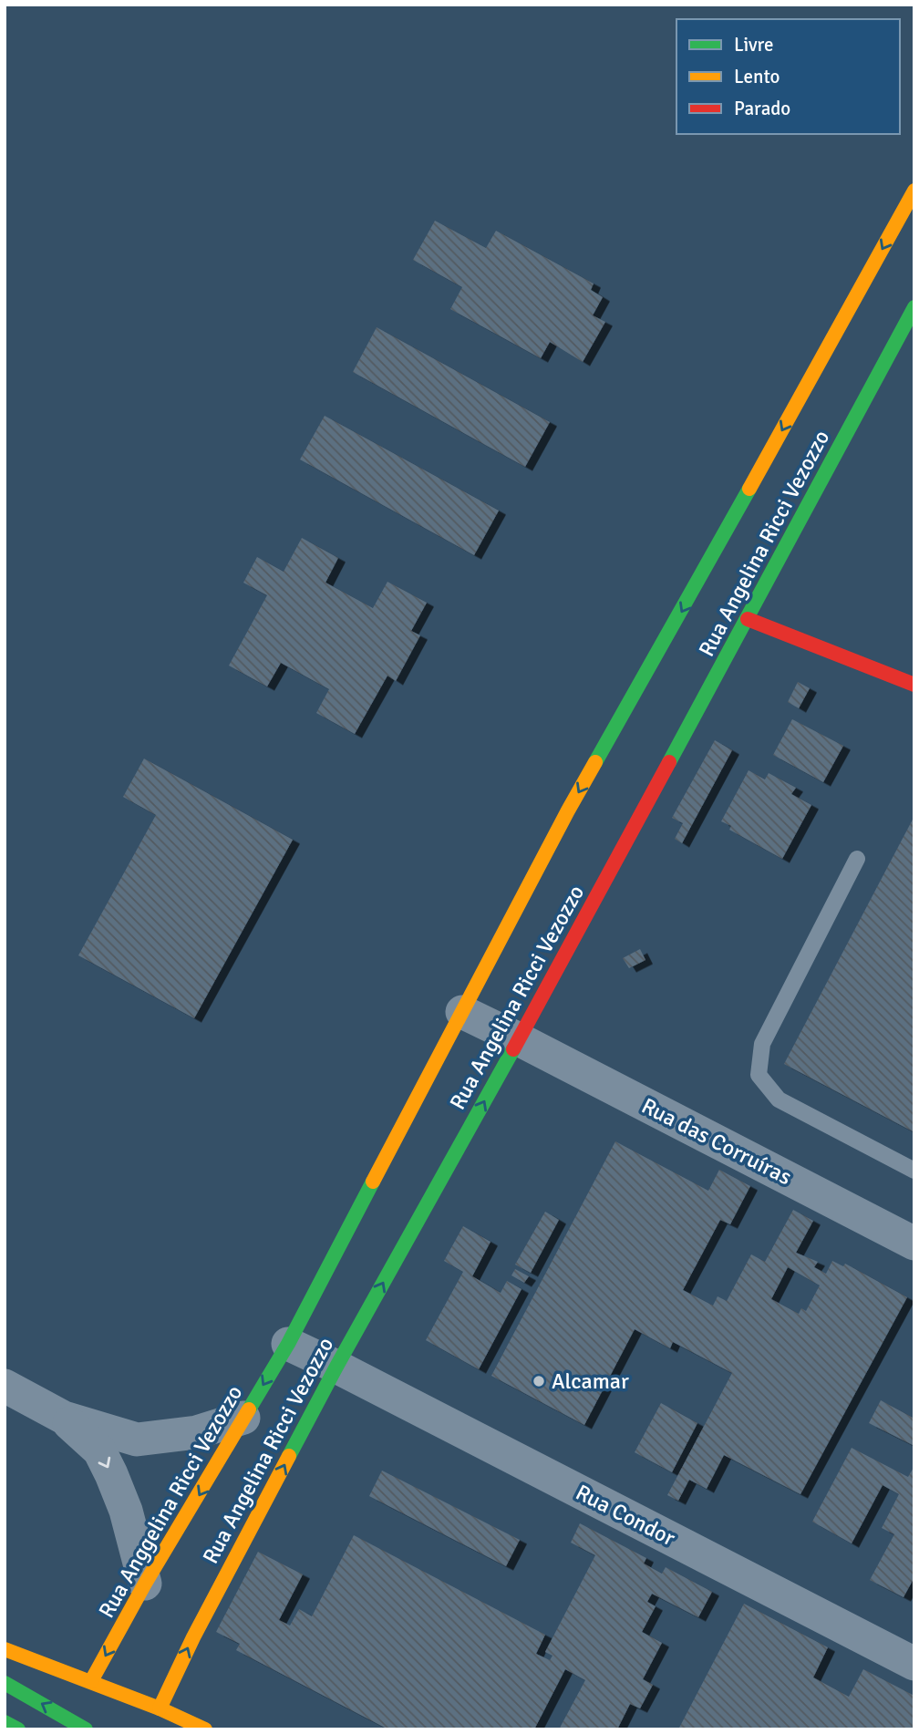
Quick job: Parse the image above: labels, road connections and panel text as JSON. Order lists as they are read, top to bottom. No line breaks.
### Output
{"streets":{"main road":["Rua Angelina Ricci Vezozzo","Rua Anggelina Ricci Vezozzo"],"street":["Rua das Corruíras","Rua Condor"]},"crossings":[["Rua Angelina Ricci Vezozzo","Rua das Corruíras"],["Rua Angelina Ricci Vezozzo","Rua Anggelina Ricci Vezozzo"],["Rua Angelina Ricci Vezozzo","Rua Condor"],["Rua Anggelina Ricci Vezozzo","Rua Condor"]],"one_way":["Rua Anggelina Ricci Vezozzo"],"places":["Alcamar"],"legend":["Livre","Lento","Parado"]}
